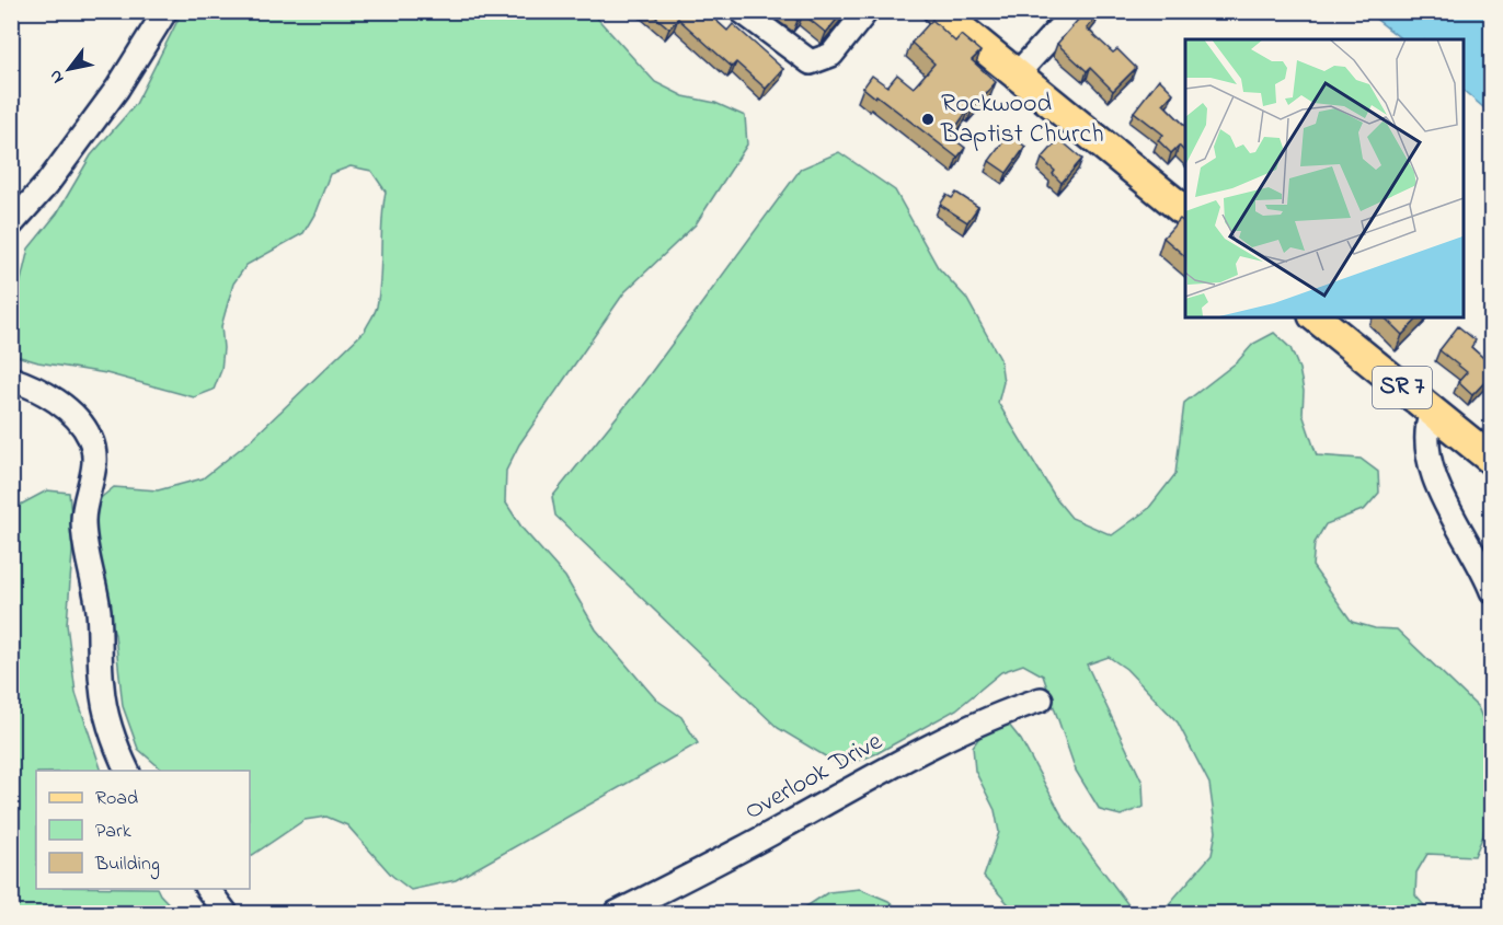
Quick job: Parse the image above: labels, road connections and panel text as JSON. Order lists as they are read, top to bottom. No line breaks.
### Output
{"streets":{"main road":["SR 7"],"street":["Overlook Drive"]},"places":["Rockwood Baptist Church"],"legend":["Road","Park","Building"],"north":"bottom left"}
